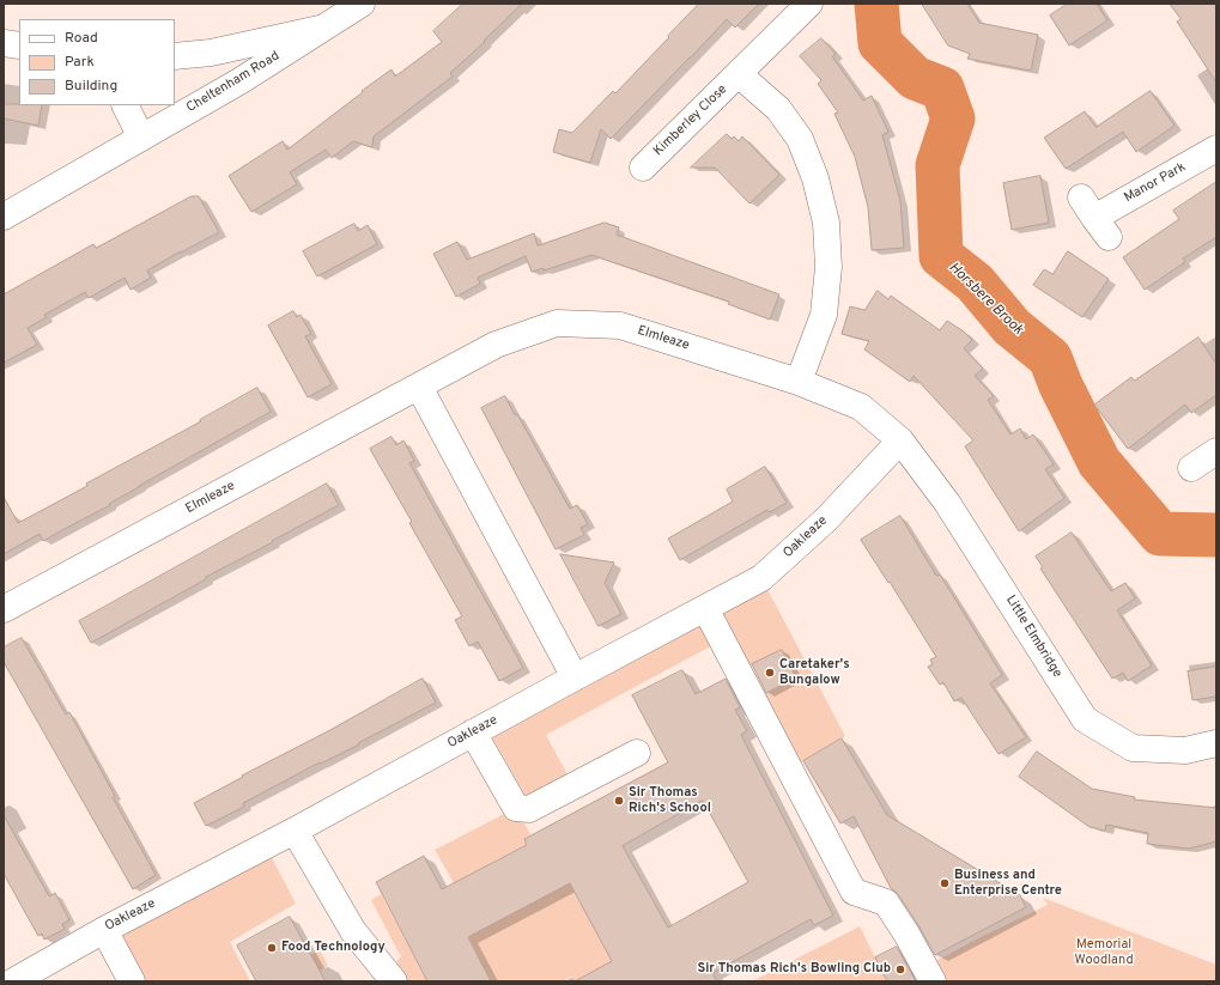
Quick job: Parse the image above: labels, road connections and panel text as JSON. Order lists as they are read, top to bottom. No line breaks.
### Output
{"streets":{"street":["Cheltenham Road","Kimberley Close","Manor Park","Elmleaze","Oakleaze","Little Elmbridge"]},"crossings":[["Kimberley Close","Elmleaze"],["Elmleaze","Oakleaze"],["Elmleaze","Little Elmbridge"],["Oakleaze","Little Elmbridge"]],"water":["Horsbere Brook"],"parks":["Memorial Woodland"],"places":["Caretaker's Bungalow","Sir Thomas Rich's School","Business and Enterprise Centre","Food Technology","Sir Thomas Rich's Bowling Club"],"legend":["Road","Park","Building"]}
